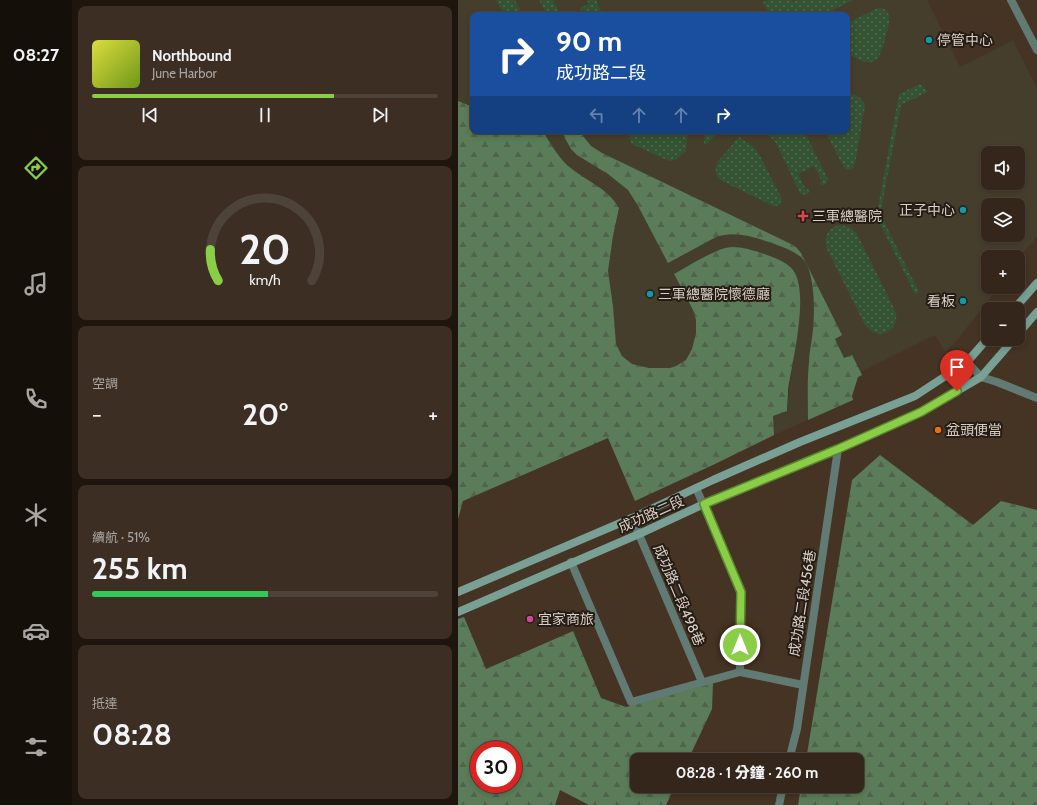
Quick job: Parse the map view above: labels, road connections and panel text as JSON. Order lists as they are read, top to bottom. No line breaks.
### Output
{"streets":{"main road":["成功路二段"],"street":["成功路二段498巷","成功路二段456巷"]},"crossings":[["成功路二段","成功路二段498巷"],["成功路二段","成功路二段456巷"]],"places":{"other":["停管中心","正子中心","三軍總醫院懷德廳","看板","盆頭便當","宜家商旅"],"health":["三軍總醫院"]},"page":{"tabs":"08:27","turn":["90 m","成功路二段"],"song":["Northbound","June Harbor"],"map_buttons":["+","−"],"tile":["空調",["續航 · 51%","255 km"],["抵達","08:28"]],"heat":["−","20°","+"],"limit":"30","trip":"08:28 · 1 分鐘 · 260 m","gauge":["20","km/h"]}}
